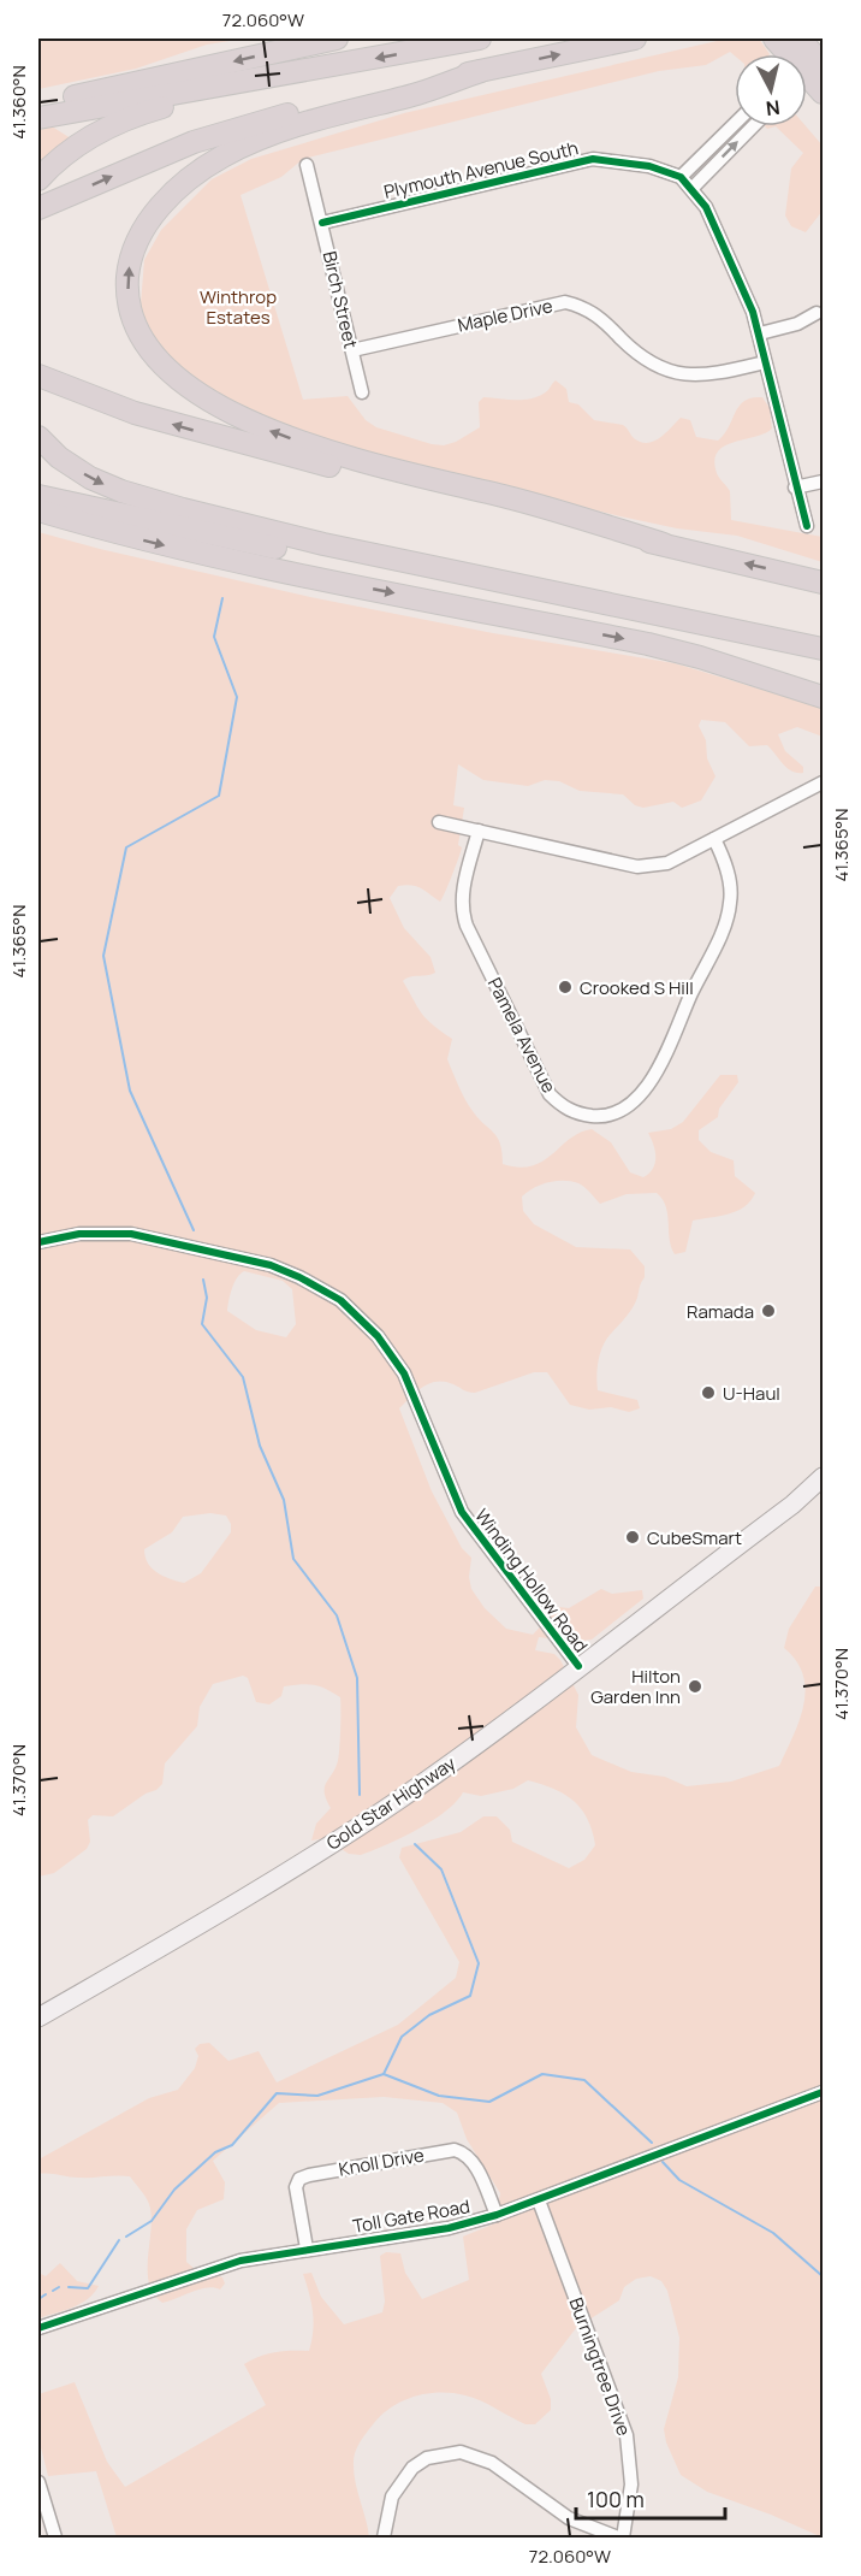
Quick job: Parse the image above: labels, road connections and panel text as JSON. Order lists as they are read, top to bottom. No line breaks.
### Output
{"streets":{"main road":["Gold Star Highway"],"street":["Plymouth Avenue South","Birch Street","Maple Drive","Pamela Avenue","Winding Hollow Road","Knoll Drive","Toll Gate Road","Burningtree Drive"]},"crossings":[["Plymouth Avenue South","Birch Street"],["Birch Street","Maple Drive"],["Winding Hollow Road","Gold Star Highway"],["Knoll Drive","Toll Gate Road"],["Toll Gate Road","Burningtree Drive"]],"parks":["Winthrop Estates"],"places":["Crooked S Hill","Ramada","U-Haul","CubeSmart","Hilton Garden Inn"],"scale_bar":"100 m","north":"bottom","coordinates":["72.060°W","41.360°N","41.365°N","41.370°N"]}
